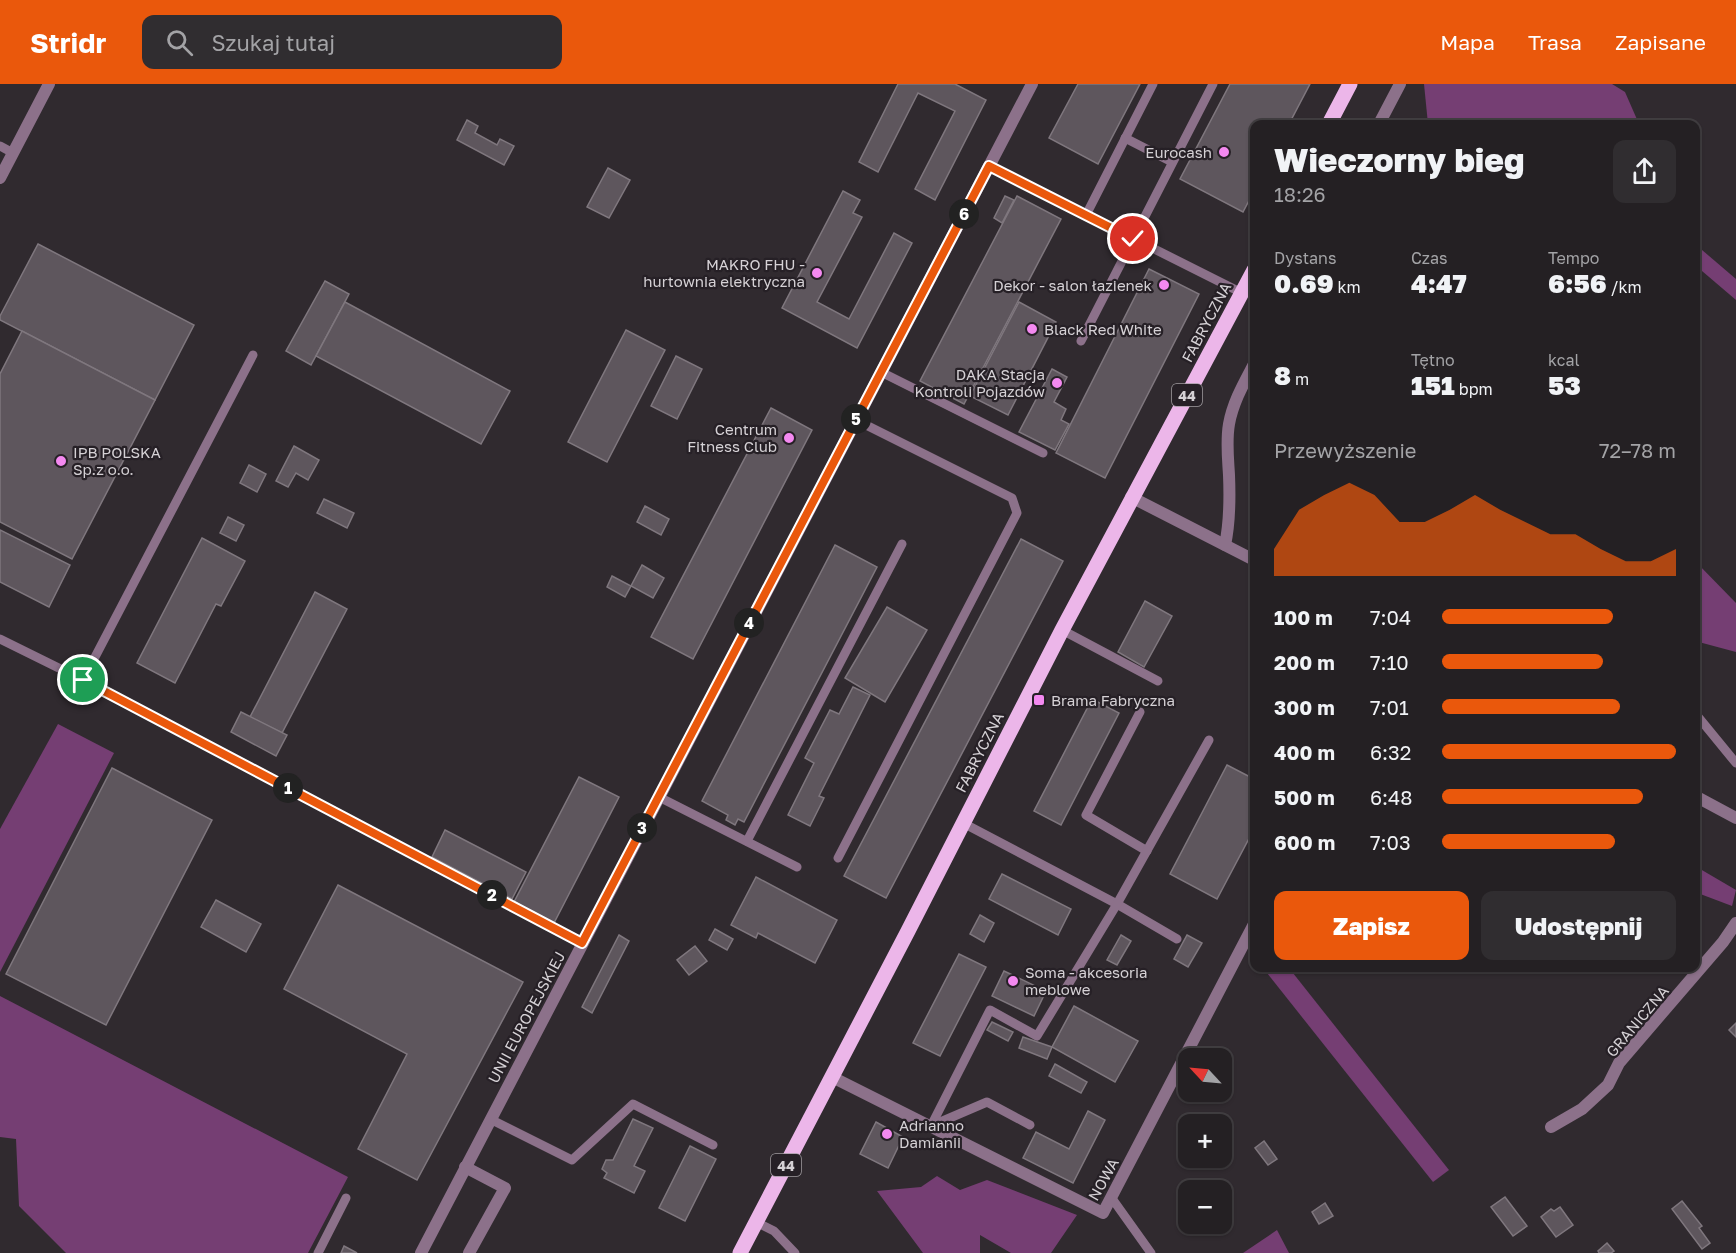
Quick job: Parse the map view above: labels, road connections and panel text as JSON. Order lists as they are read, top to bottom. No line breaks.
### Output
{"streets":{"main road":["FABRYCZNA","44"],"street":["UNII EUROPEJSKIEJ","GRANICZNA","NOWA"]},"crossings":[["FABRYCZNA","NOWA"]],"places":{"other":["Eurocash","MAKRO FHU - hurtownia elektryczna","Dekor - salon łazienek","Black Red White","DAKA Stacja Kontroli Pojazdów","Centrum Fitness Club","IPB POLSKA Sp.z o.o.","Soma - akcesoria meblowe","Adrianno Damianii"],"transit":["Brama Fabryczna"]},"north":"top left","page":{"header":"Stridr","search":"Szukaj tutaj","nav":["Mapa","Trasa","Zapisane"],"heading":["Wieczorny bieg","18:26"],"pins":["6","5","4","1","3","2"],"stats":[["Dystans","0.69 km"],["Czas","4:47"],["Tempo","6:56 /km"],["8 m"],["Tętno","151 bpm"],["kcal","53"]],"chart":["Przewyższenie","72–78 m"],"list":[{"name":"100 m","note":"7:04"},{"name":"200 m","note":"7:10"},{"name":"300 m","note":"7:01"},{"name":"400 m","note":"6:32"},{"name":"500 m","note":"6:48"},{"name":"600 m","note":"7:03"}],"buttons":["Zapisz","Udostępnij"],"map_buttons":["+","−"]}}
